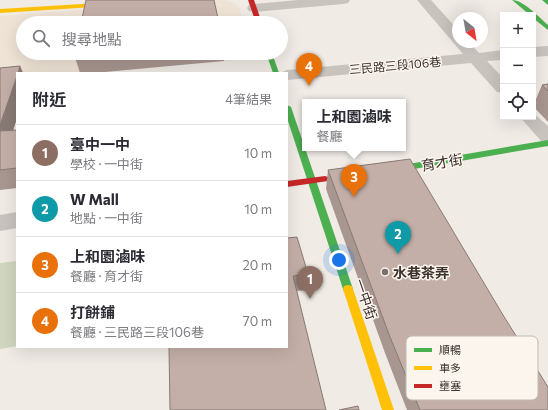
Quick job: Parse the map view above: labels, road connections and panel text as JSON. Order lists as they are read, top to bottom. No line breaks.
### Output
{"streets":{"street":["三民路三段106巷","育才街","一中街"]},"places":["水巷茶弄"],"legend":["順暢","車多","壅塞"],"north":"bottom right","page":{"map_buttons":["+","−"],"search":"搜尋地點","pins":["4","3","2","1"],"heading":["附近","4筆結果"],"popup":["上和園滷味","餐廳"],"list":[{"mark":"1","name":"臺中一中","note":"學校 · 一中街","value":"10 m"},{"mark":"2","name":"W Mall","note":"地點 · 一中街","value":"10 m"},{"mark":"3","name":"上和園滷味","note":"餐廳 · 育才街","value":"20 m"},{"mark":"4","name":"打餅鋪","note":"餐廳 · 三民路三段106巷","value":"70 m"}]}}
